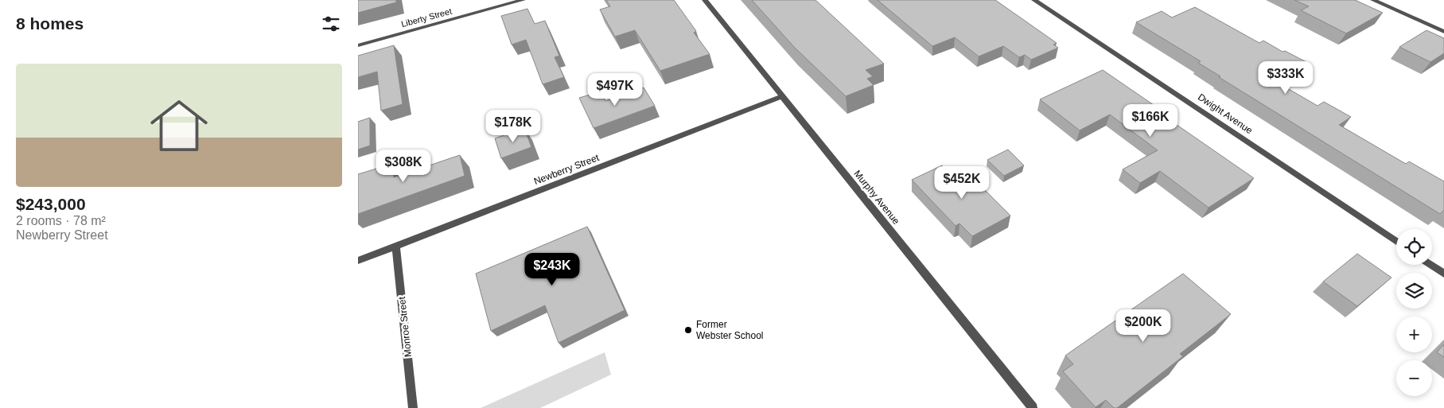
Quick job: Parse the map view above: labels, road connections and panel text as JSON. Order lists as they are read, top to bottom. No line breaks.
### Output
{"streets":{"street":["Liberty Street","Dwight Avenue","Newberry Street","Murphy Avenue","Monroe Street"]},"crossings":[["Newberry Street","Murphy Avenue"],["Newberry Street","Monroe Street"]],"places":["Former Webster School"],"page":{"heading":"8 homes","list":[{"name":"$243,000","note":"2 rooms · 78 m² · Newberry Street"}],"price":["$333K","$497K","$166K","$178K","$308K","$452K","$243K","$200K"],"map_buttons":["+","−"]}}
